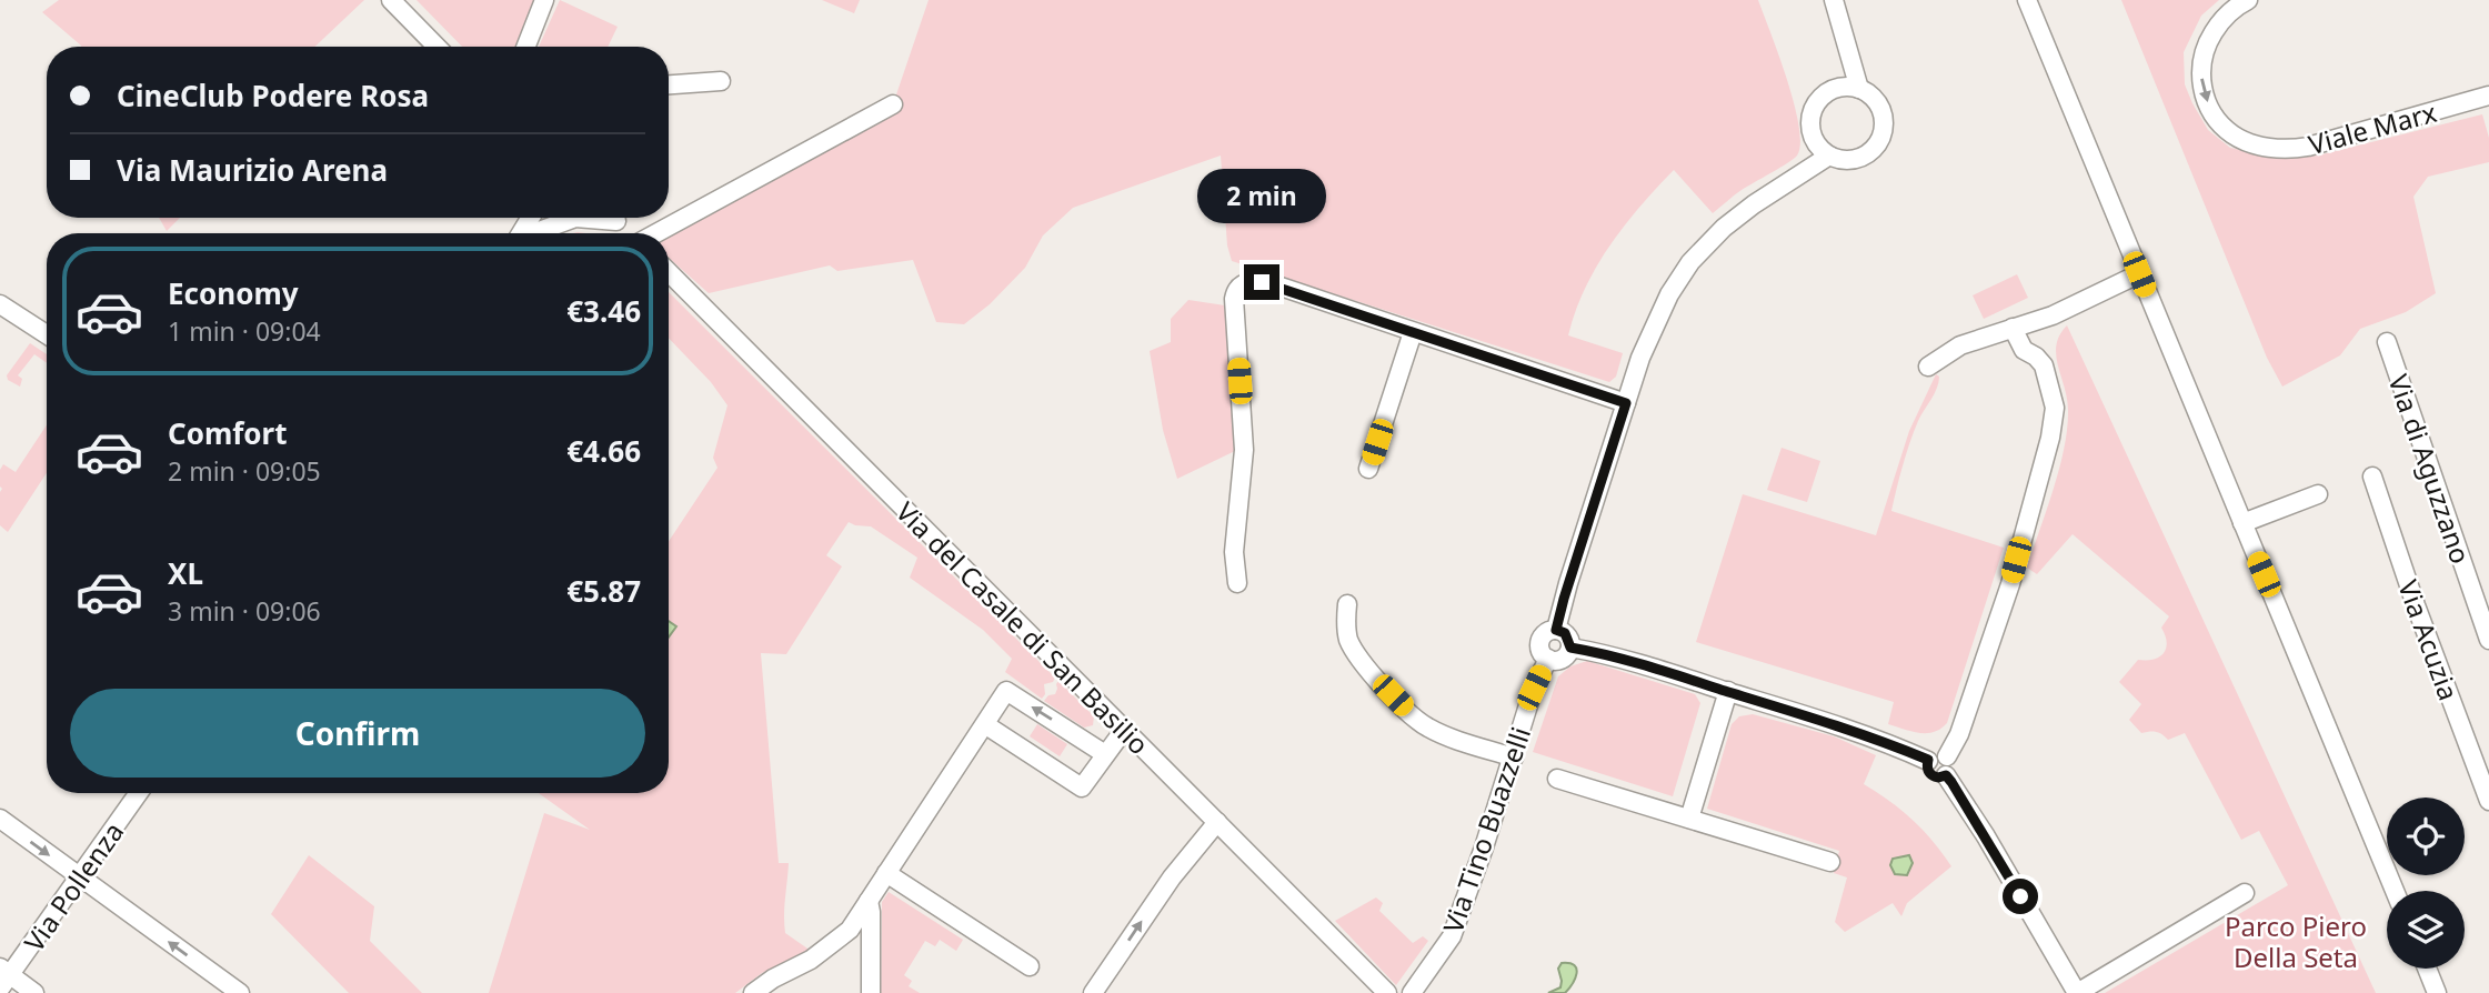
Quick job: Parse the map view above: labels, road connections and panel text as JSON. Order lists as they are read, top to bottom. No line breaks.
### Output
{"streets":{"street":["Viale Marx","Via di Aguzzano","Via del Casale di San Basilio","Via Acuzia","Via Tino Buazzelli","Via Pollenza"]},"parks":["Parco Piero Della Seta"],"page":{"banner":["CineClub Podere Rosa","Via Maurizio Arena"],"bubble":"2 min","list":[{"name":"Economy","note":"1 min · 09:04","value":"€3.46"},{"name":"Comfort","note":"2 min · 09:05","value":"€4.66"},{"name":"XL","note":"3 min · 09:06","value":"€5.87"}],"buttons":"Confirm"}}
